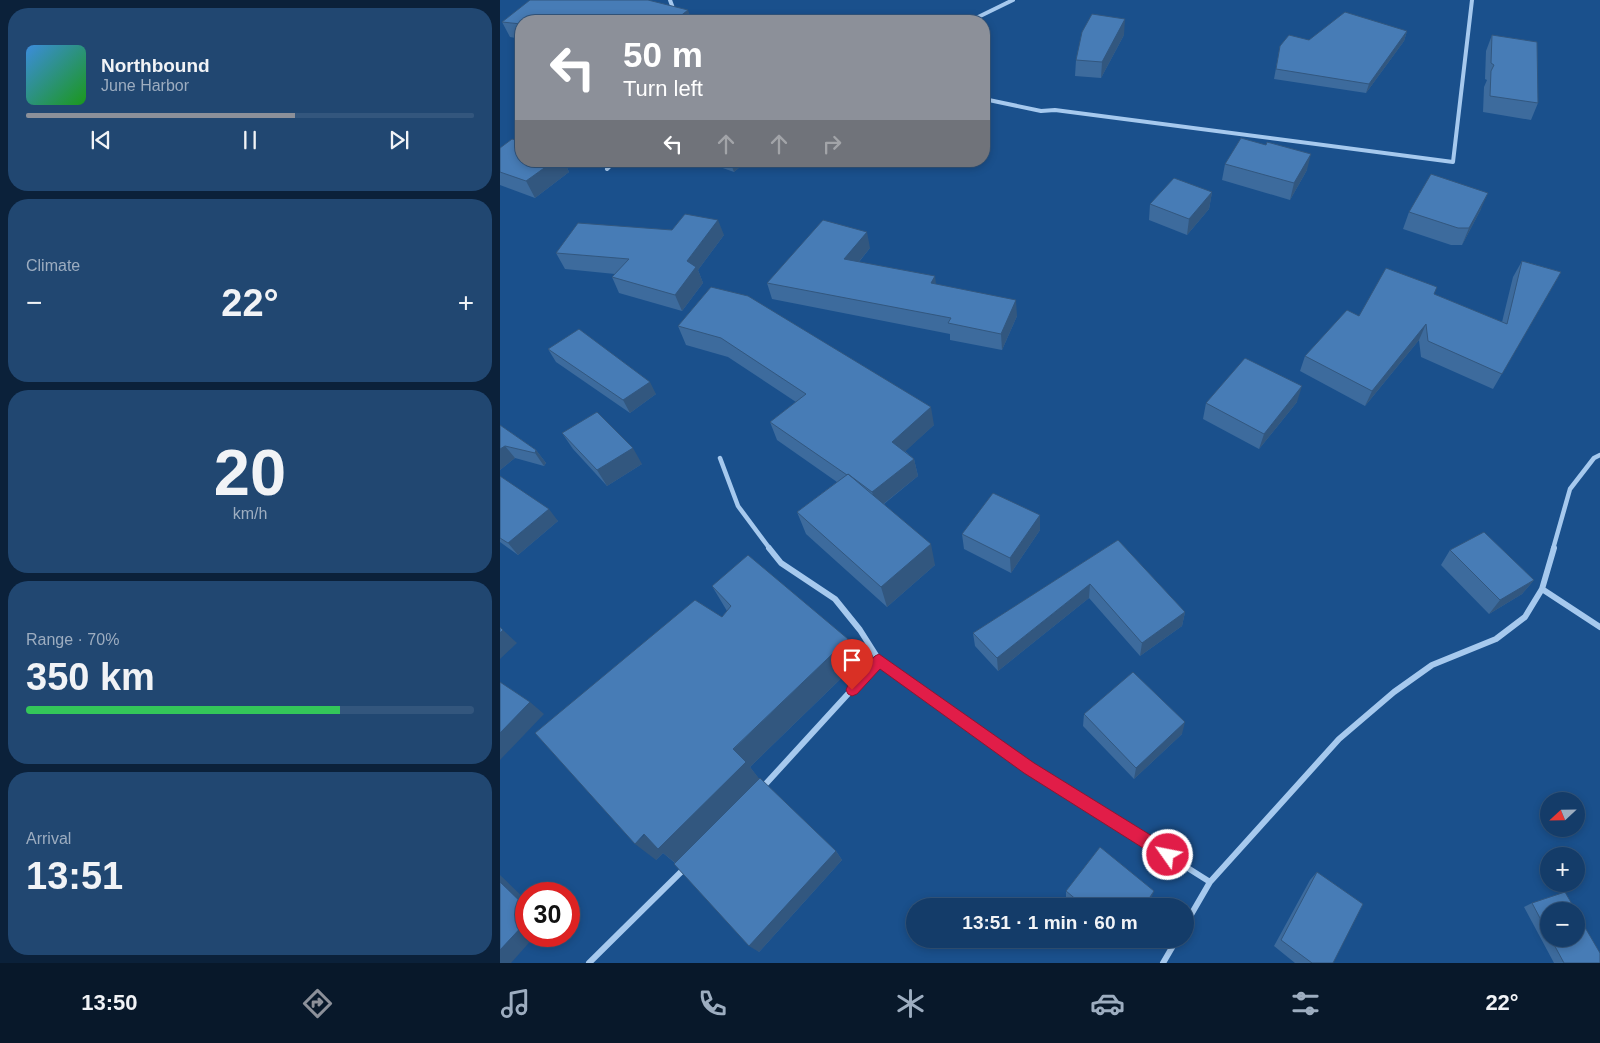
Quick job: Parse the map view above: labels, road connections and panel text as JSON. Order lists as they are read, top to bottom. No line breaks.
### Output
{"north":"left","page":{"turn":["50 m","Turn left"],"song":["Northbound","June Harbor"],"tile":["Climate",["20","km/h"],["Range · 70%","350 km"],["Arrival","13:51"]],"heat":["−","22°","+"],"map_buttons":["+","−"],"limit":"30","trip":"13:51 · 1 min · 60 m","tabs":["13:50","22°"]}}
